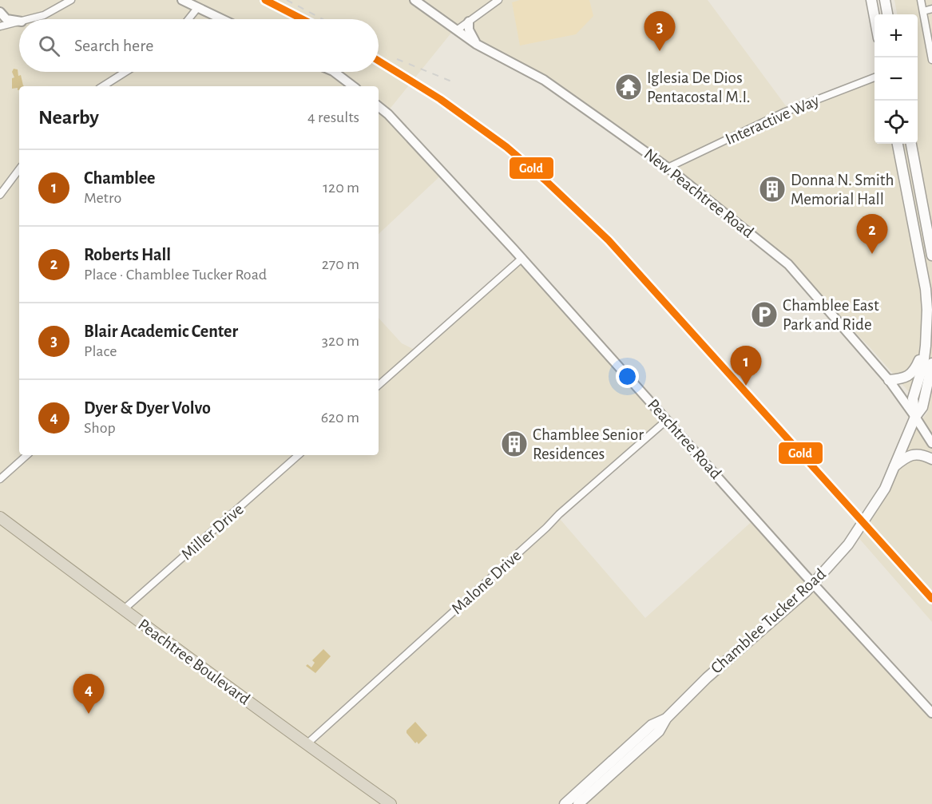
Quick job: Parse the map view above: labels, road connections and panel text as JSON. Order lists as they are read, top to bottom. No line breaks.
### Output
{"streets":{"highway":["Peachtree Boulevard"],"main road":["Chamblee Tucker Road"],"street":["Interactive Way","New Peachtree Road","Peachtree Road","Miller Drive","Malone Drive"]},"crossings":[["Interactive Way","New Peachtree Road"],["New Peachtree Road","Chamblee Tucker Road"],["Peachtree Road","Malone Drive"],["Peachtree Road","Chamblee Tucker Road"],["Miller Drive","Peachtree Boulevard"],["Malone Drive","Peachtree Boulevard"]],"places":{"temple":["Iglesia De Dios Pentacostal M.I."],"building":["Donna N. Smith Memorial Hall","Chamblee Senior Residences"],"parking":["Chamblee East Park and Ride"]},"lines":["transit line Gold"],"page":{"pins":["3","2","1","4"],"map_buttons":["+","−"],"search":"Search here","heading":["Nearby","4 results"],"list":[{"mark":"1","name":"Chamblee","note":"Metro","value":"120 m"},{"mark":"2","name":"Roberts Hall","note":"Place · Chamblee Tucker Road","value":"270 m"},{"mark":"3","name":"Blair Academic Center","note":"Place","value":"320 m"},{"mark":"4","name":"Dyer & Dyer Volvo","note":"Shop","value":"620 m"}]}}
